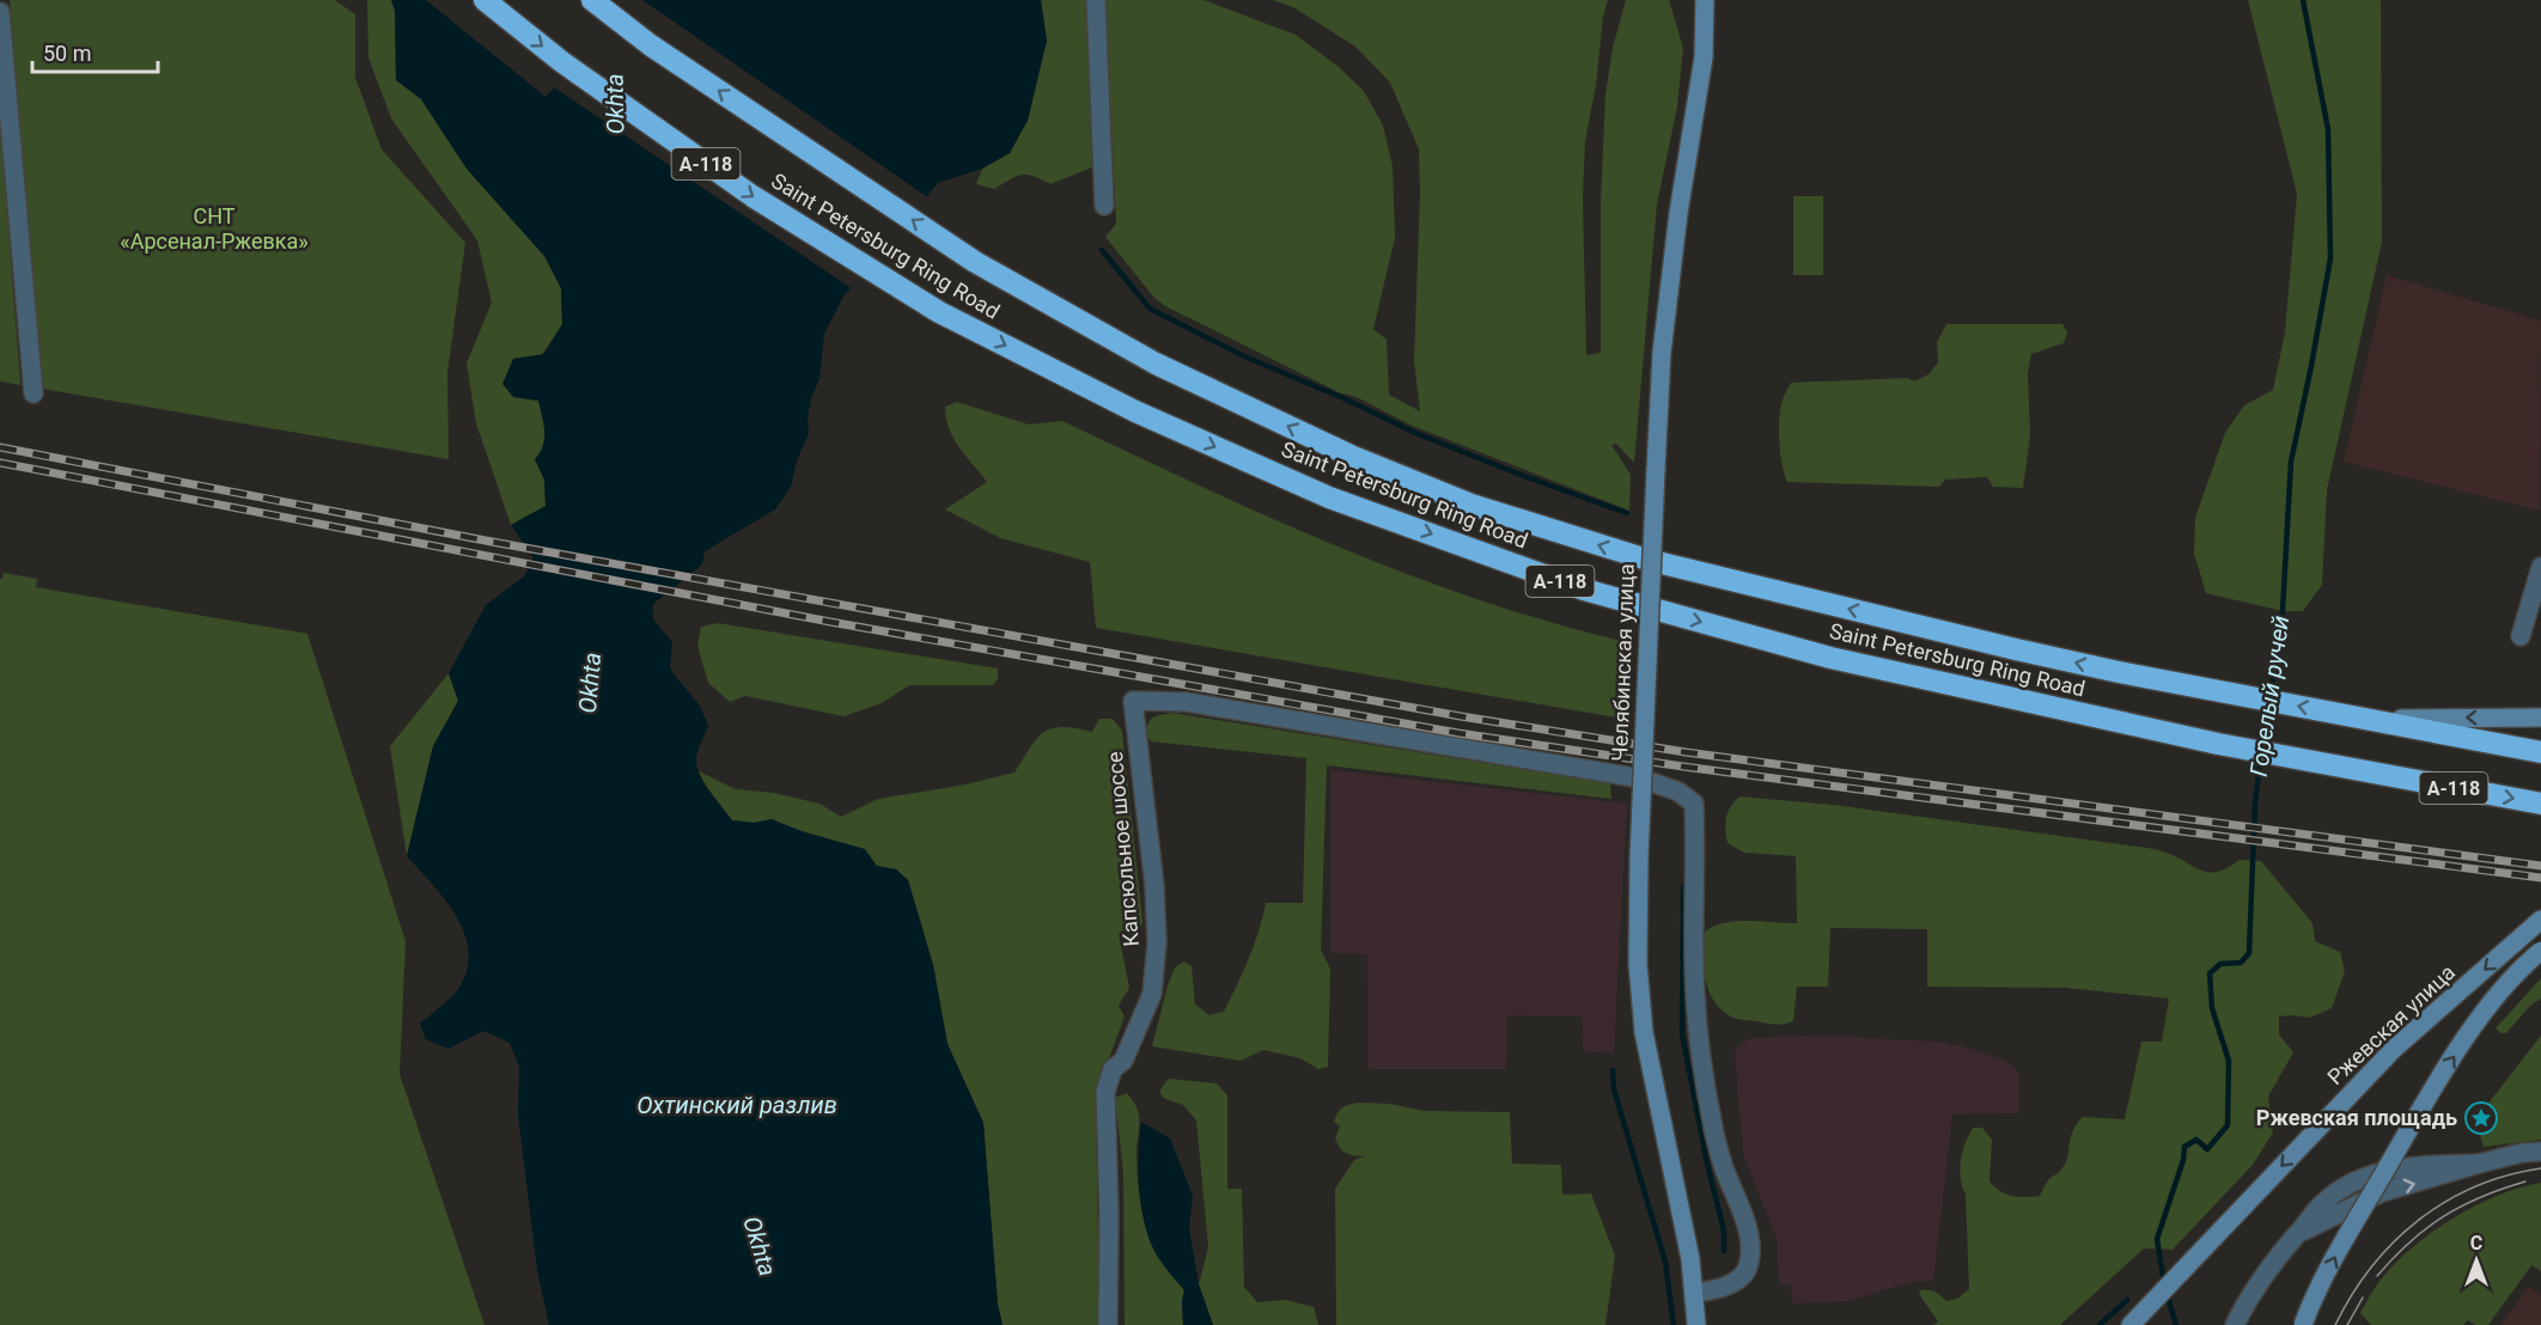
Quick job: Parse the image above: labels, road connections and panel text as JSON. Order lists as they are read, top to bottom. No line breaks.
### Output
{"streets":{"highway":["А-118","Saint Petersburg Ring Road"],"street":["Челябинская улица","Капсюльное шоссе","Ржевская улица"]},"crossings":[["Челябинская улица","Капсюльное шоссе"]],"water":["Okhta","Горелый ручей","Охтинский разлив"],"parks":["СНТ «Арсенал-Ржевка»"],"places":{"place":["Ржевская площадь"]},"scale_bar":"50 m","north":"top"}
